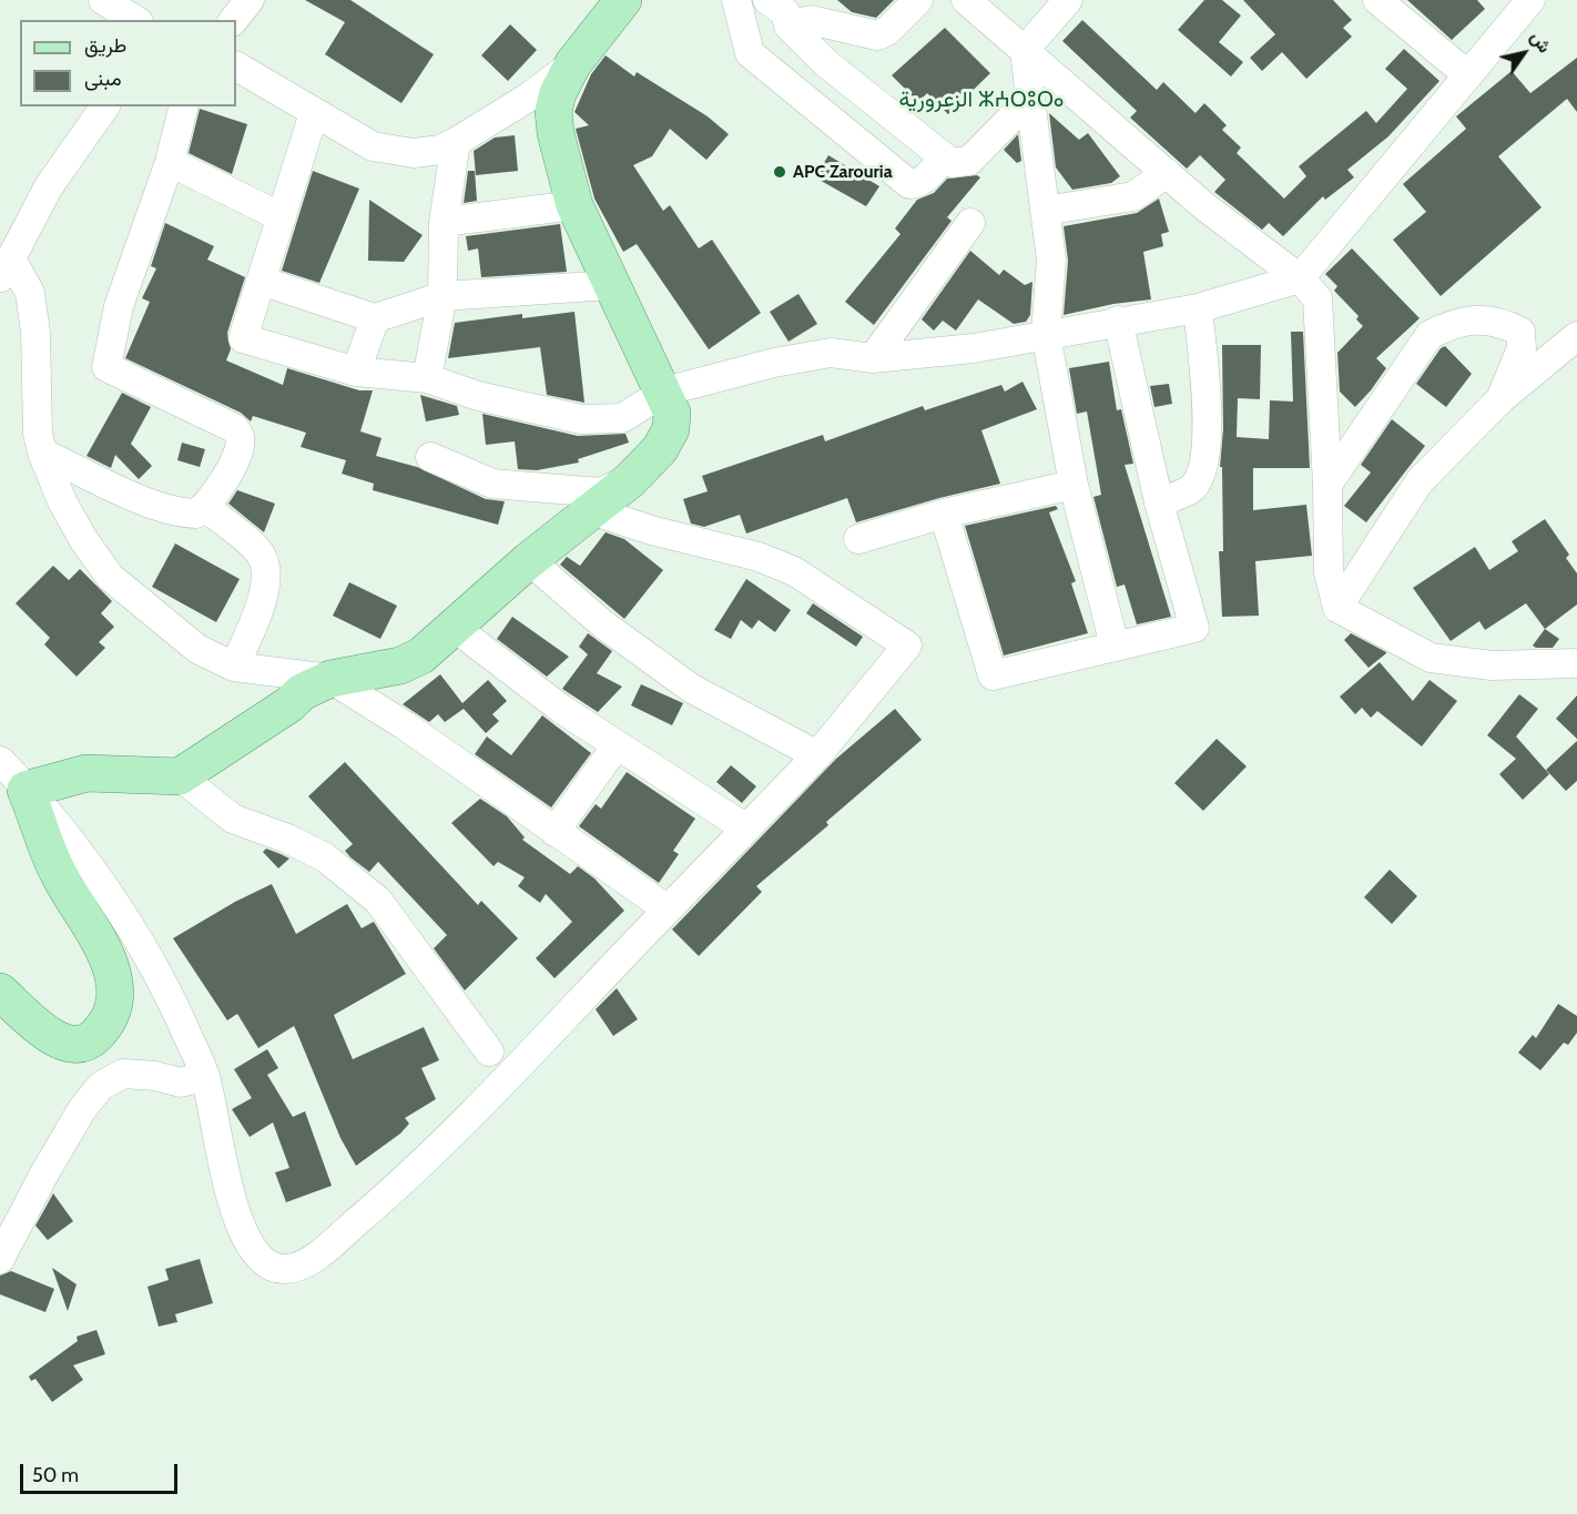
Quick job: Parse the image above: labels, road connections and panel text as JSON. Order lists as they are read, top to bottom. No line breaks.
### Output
{"districts":["الزعرورية ⵣⵄⵔⵓⵔⴰ"],"places":["APC Zarouria"],"legend":["طريق","مبنى"],"scale_bar":"50 m","north":"top right"}
